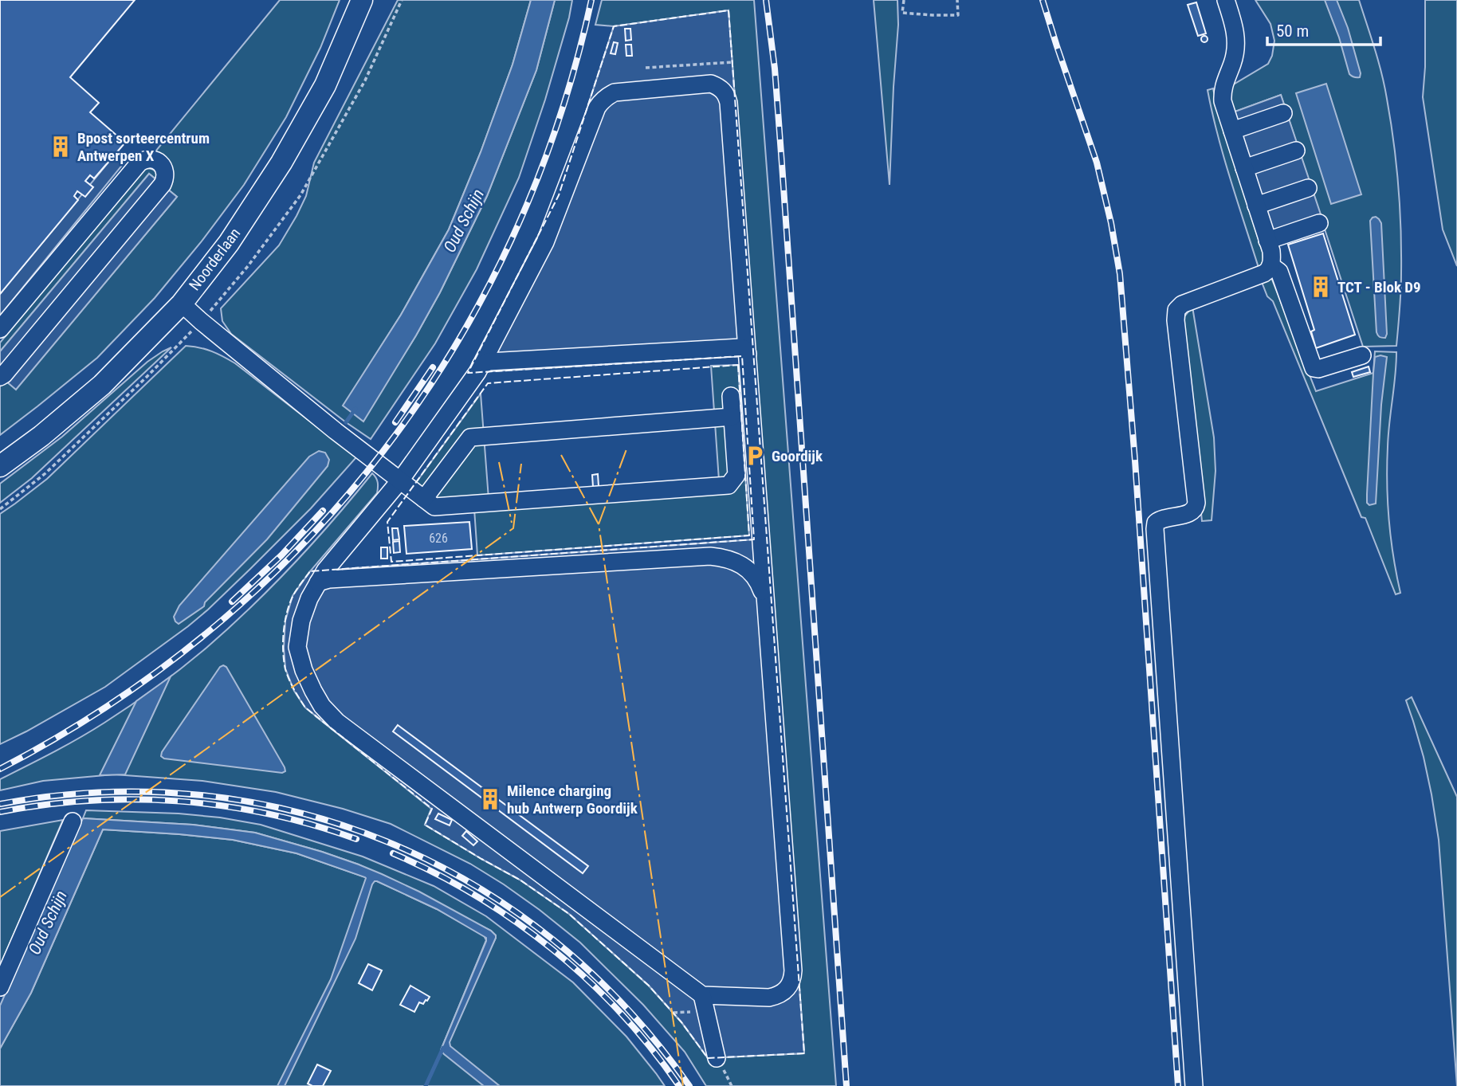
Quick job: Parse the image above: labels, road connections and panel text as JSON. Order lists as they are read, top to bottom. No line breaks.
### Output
{"streets":{"main road":["Noorderlaan"]},"water":["Oud Schijn"],"places":{"building":["Bpost sorteercentrum Antwerpen X","TCT - Blok D9","Milence charging hub Antwerp Goordijk"],"parking":["Goordijk"]},"house_numbers":["626"],"scale_bar":"50 m"}
